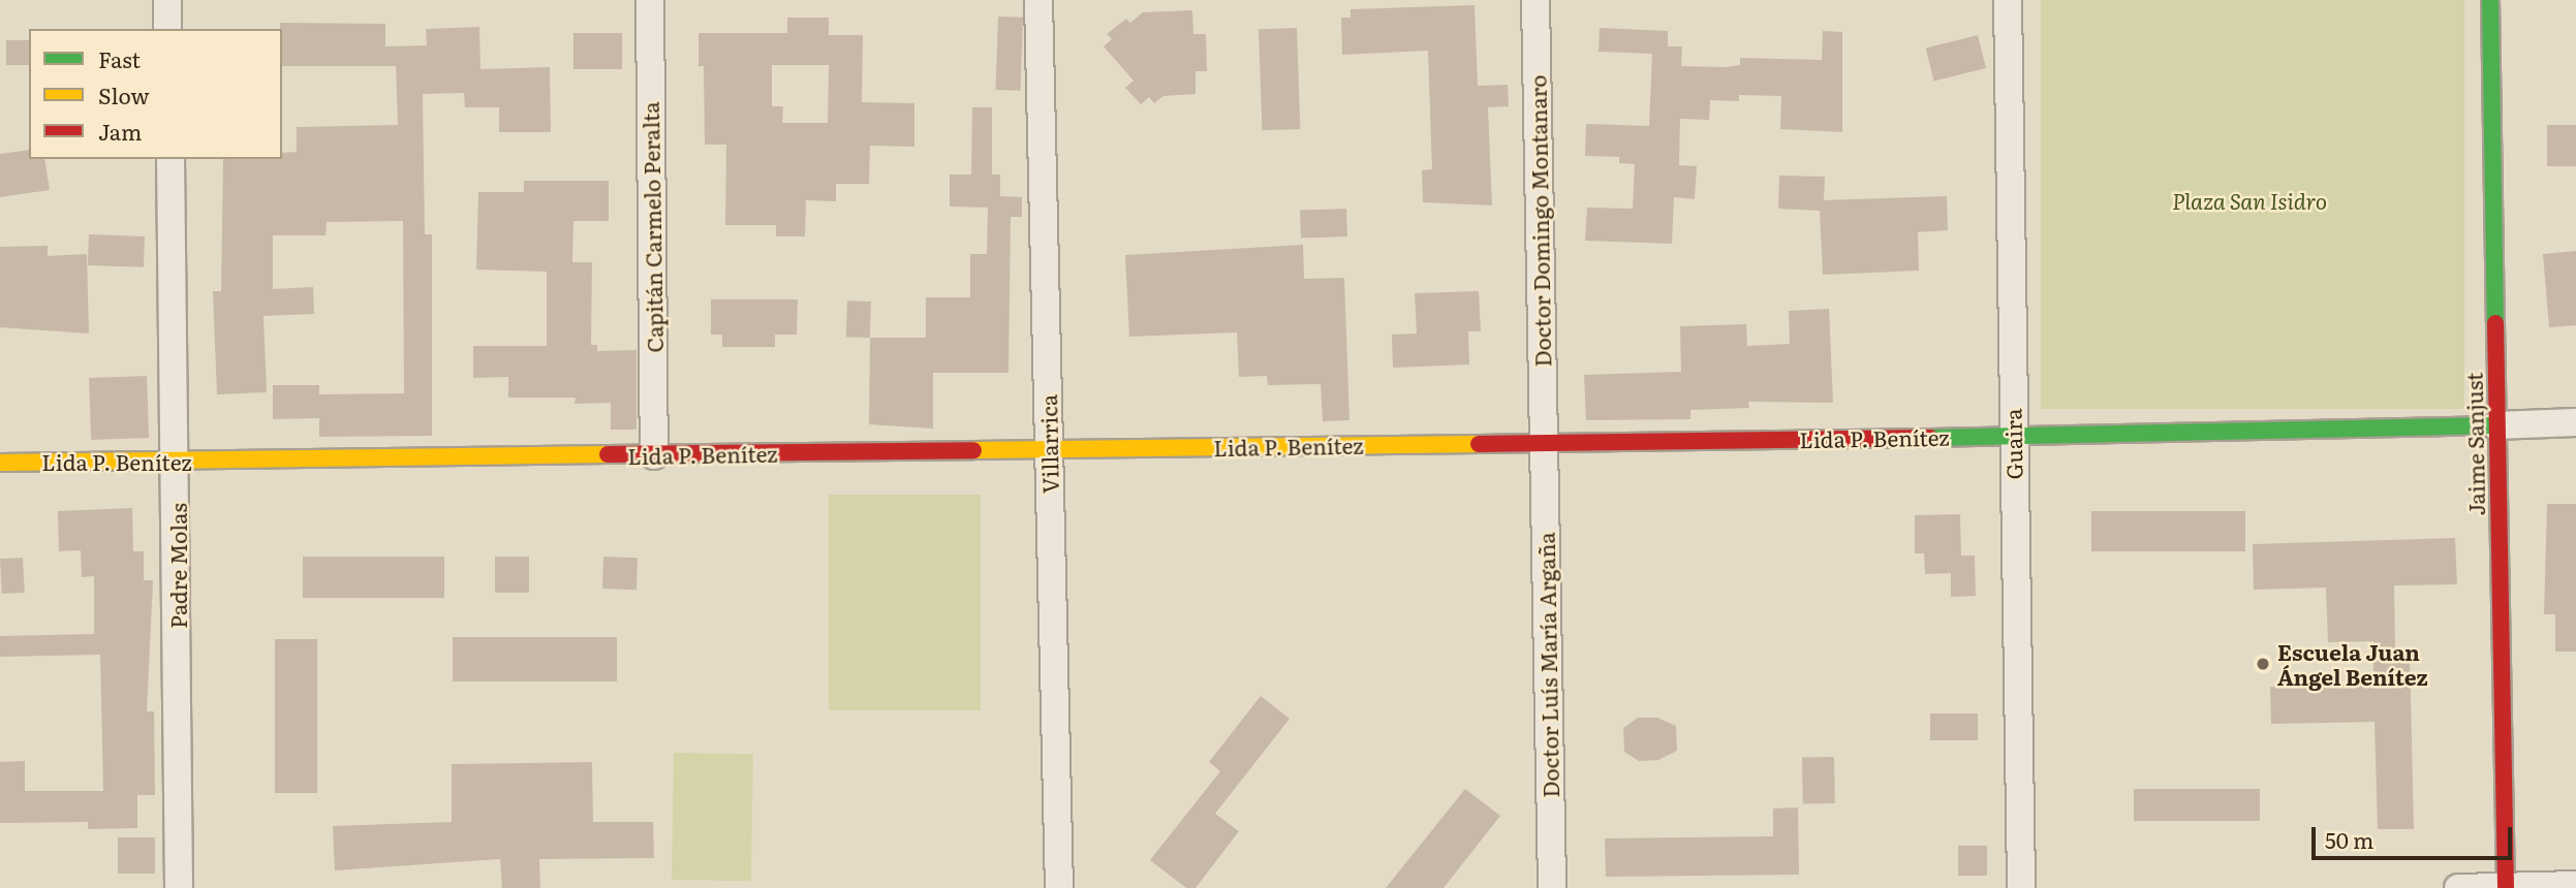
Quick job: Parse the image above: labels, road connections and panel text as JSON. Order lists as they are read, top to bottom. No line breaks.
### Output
{"streets":{"street":["Doctor Domingo Montanaro","Capitán Carmelo Peralta","Lida P. Benítez","Villarrica","Guaira","Jaime Sanjust","Padre Molas","Doctor Luís María Argaña"]},"crossings":[["Doctor Domingo Montanaro","Lida P. Benítez"],["Doctor Domingo Montanaro","Doctor Luís María Argaña"],["Capitán Carmelo Peralta","Lida P. Benítez"],["Lida P. Benítez","Villarrica"],["Lida P. Benítez","Guaira"],["Lida P. Benítez","Jaime Sanjust"],["Lida P. Benítez","Padre Molas"],["Lida P. Benítez","Doctor Luís María Argaña"]],"parks":["Plaza San Isidro"],"places":["Escuela Juan Ángel Benítez"],"legend":["Fast","Slow","Jam"],"scale_bar":"50 m"}
